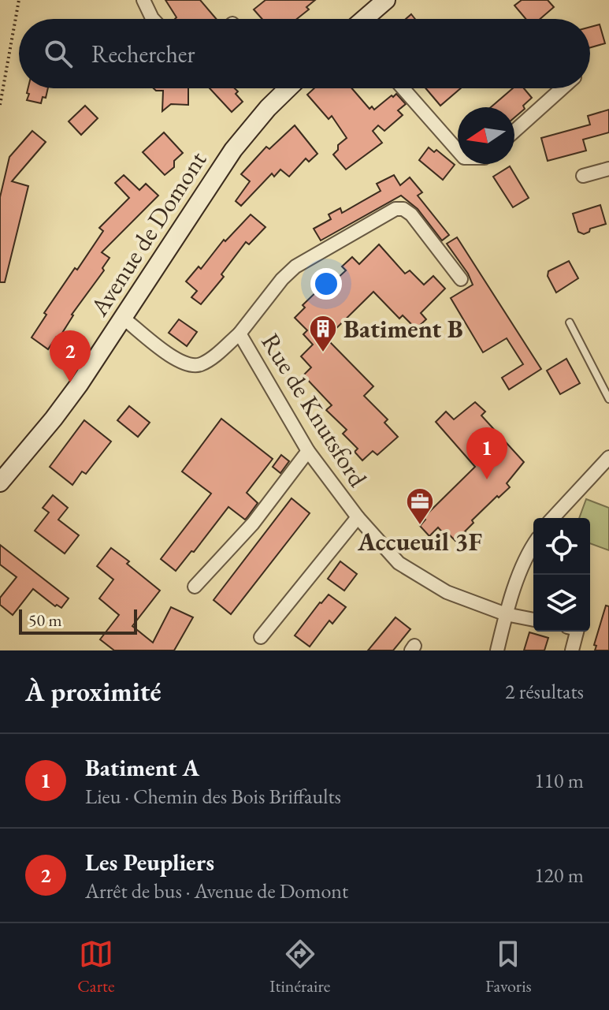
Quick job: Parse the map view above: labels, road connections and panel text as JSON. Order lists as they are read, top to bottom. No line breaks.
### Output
{"streets":{"main road":["Avenue de Domont"],"street":["Rue de Knutsford"]},"crossings":[["Avenue de Domont","Rue de Knutsford"]],"places":{"building":["Batiment B"],"office":["Accueuil 3F"]},"scale_bar":"50 m","north":"left","page":{"search":"Rechercher","pins":["2","1"],"scale":"50 m","heading":["À proximité","2 résultats"],"list":[{"mark":"1","name":"Batiment A","note":"Lieu · Chemin des Bois Briffaults","value":"110 m"},{"mark":"2","name":"Les Peupliers","note":"Arrêt de bus · Avenue de Domont","value":"120 m"}],"nav":["Carte","Itinéraire","Favoris"]}}
